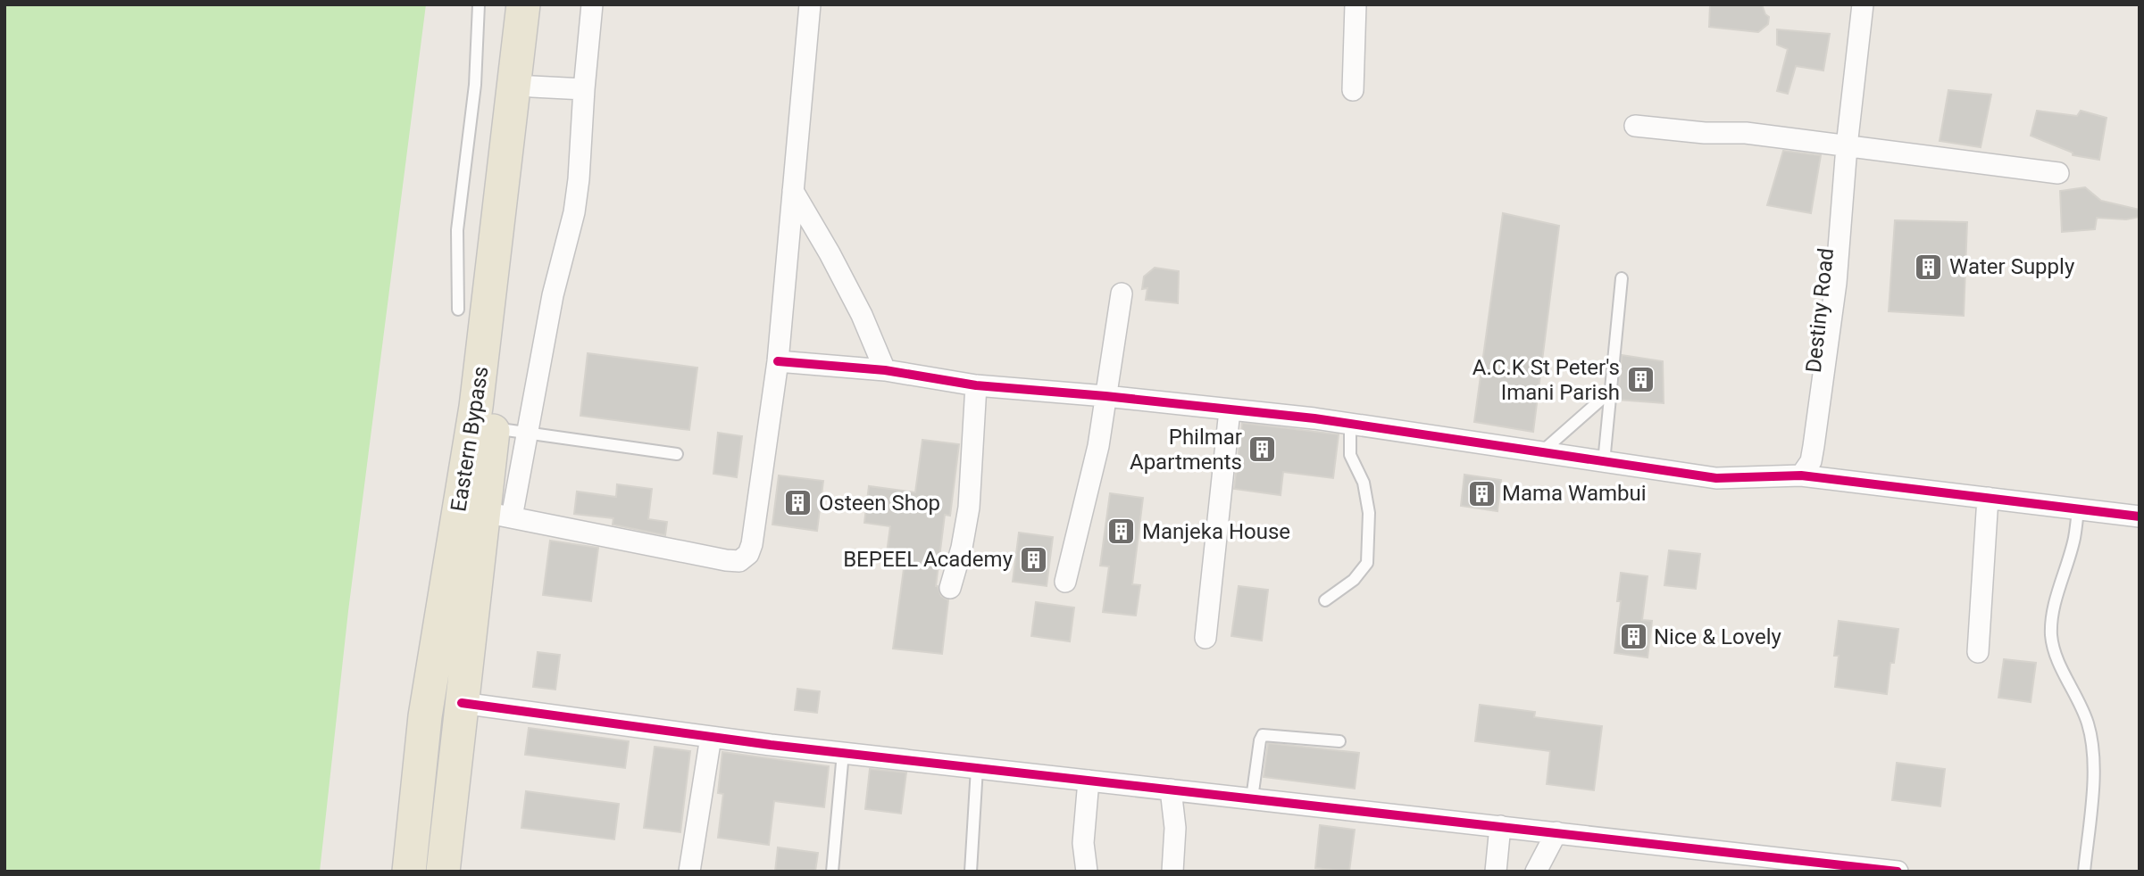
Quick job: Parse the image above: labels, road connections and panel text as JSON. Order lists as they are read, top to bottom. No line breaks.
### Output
{"streets":{"main road":["Eastern Bypass"]},"places":{"building":["Water Supply","A.C.K St Peter's Imani Parish","Philmar Apartments","Mama Wambui","Osteen Shop","Manjeka House","BEPEEL Academy","Nice & Lovely"]}}
